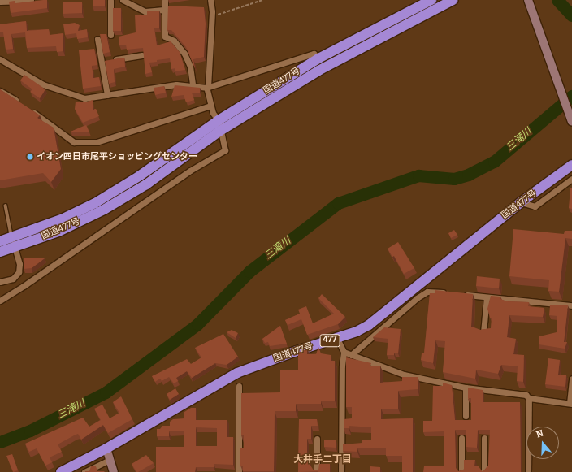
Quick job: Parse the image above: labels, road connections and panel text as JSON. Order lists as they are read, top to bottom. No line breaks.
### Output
{"streets":{"highway":["国道477号","477"]},"districts":["大井手二丁目"],"water":["三滝川"],"places":["イオン四日市尾平ショッピングセンター"],"north":"top"}
